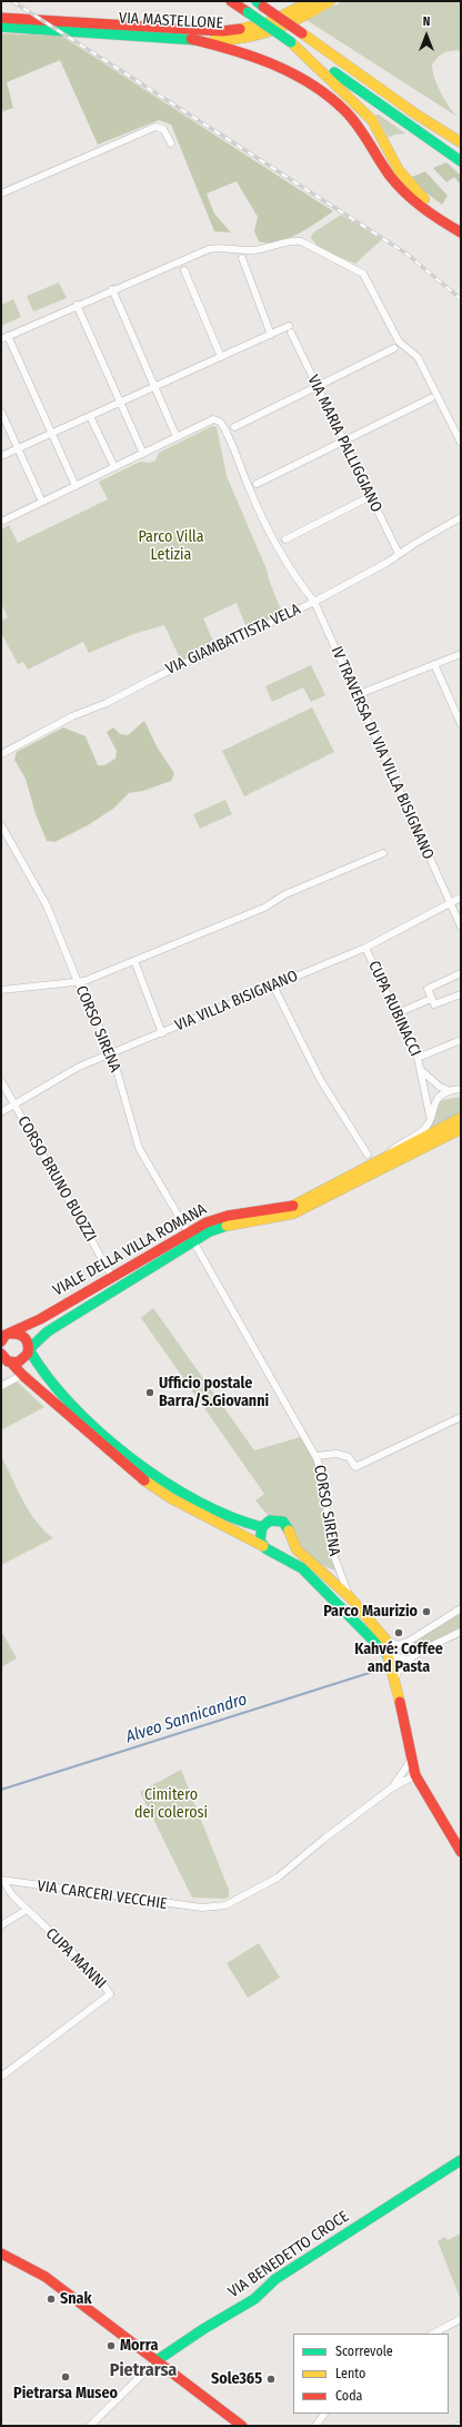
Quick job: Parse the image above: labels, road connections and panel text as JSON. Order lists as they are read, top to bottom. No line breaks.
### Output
{"streets":{"main road":["VIA MASTELLONE","VIALE DELLA VILLA ROMANA","VIA BENEDETTO CROCE"],"street":["VIA MARIA PALLIGGIANO","VIA GIAMBATTISTA VELA","IV TRAVERSA DI VIA VILLA BISIGNANO","VIA VILLA BISIGNANO","CUPA RUBINACCI","CORSO SIRENA","CORSO BRUNO BUOZZI","VIA CARCERI VECCHIE","CUPA MANNI"]},"crossings":[["VIA MARIA PALLIGGIANO","VIA GIAMBATTISTA VELA"],["VIA GIAMBATTISTA VELA","IV TRAVERSA DI VIA VILLA BISIGNANO"],["IV TRAVERSA DI VIA VILLA BISIGNANO","VIA VILLA BISIGNANO"],["VIA VILLA BISIGNANO","CUPA RUBINACCI"],["VIA VILLA BISIGNANO","CORSO SIRENA"],["VIA VILLA BISIGNANO","CORSO BRUNO BUOZZI"],["CORSO SIRENA","VIALE DELLA VILLA ROMANA"],["CORSO BRUNO BUOZZI","VIALE DELLA VILLA ROMANA"],["VIA CARCERI VECCHIE","CUPA MANNI"]],"districts":["Pietrarsa"],"water":["Alveo Sannicandro"],"parks":["Parco Villa Letizia","Cimitero dei colerosi"],"places":["Ufficio postale Barra/S.Giovanni","Parco Maurizio","Kahvé: Coffee and Pasta","Snak","Morra","Pietrarsa Museo","Sole365"],"legend":["Scorrevole","Lento","Coda"],"north":"top"}
